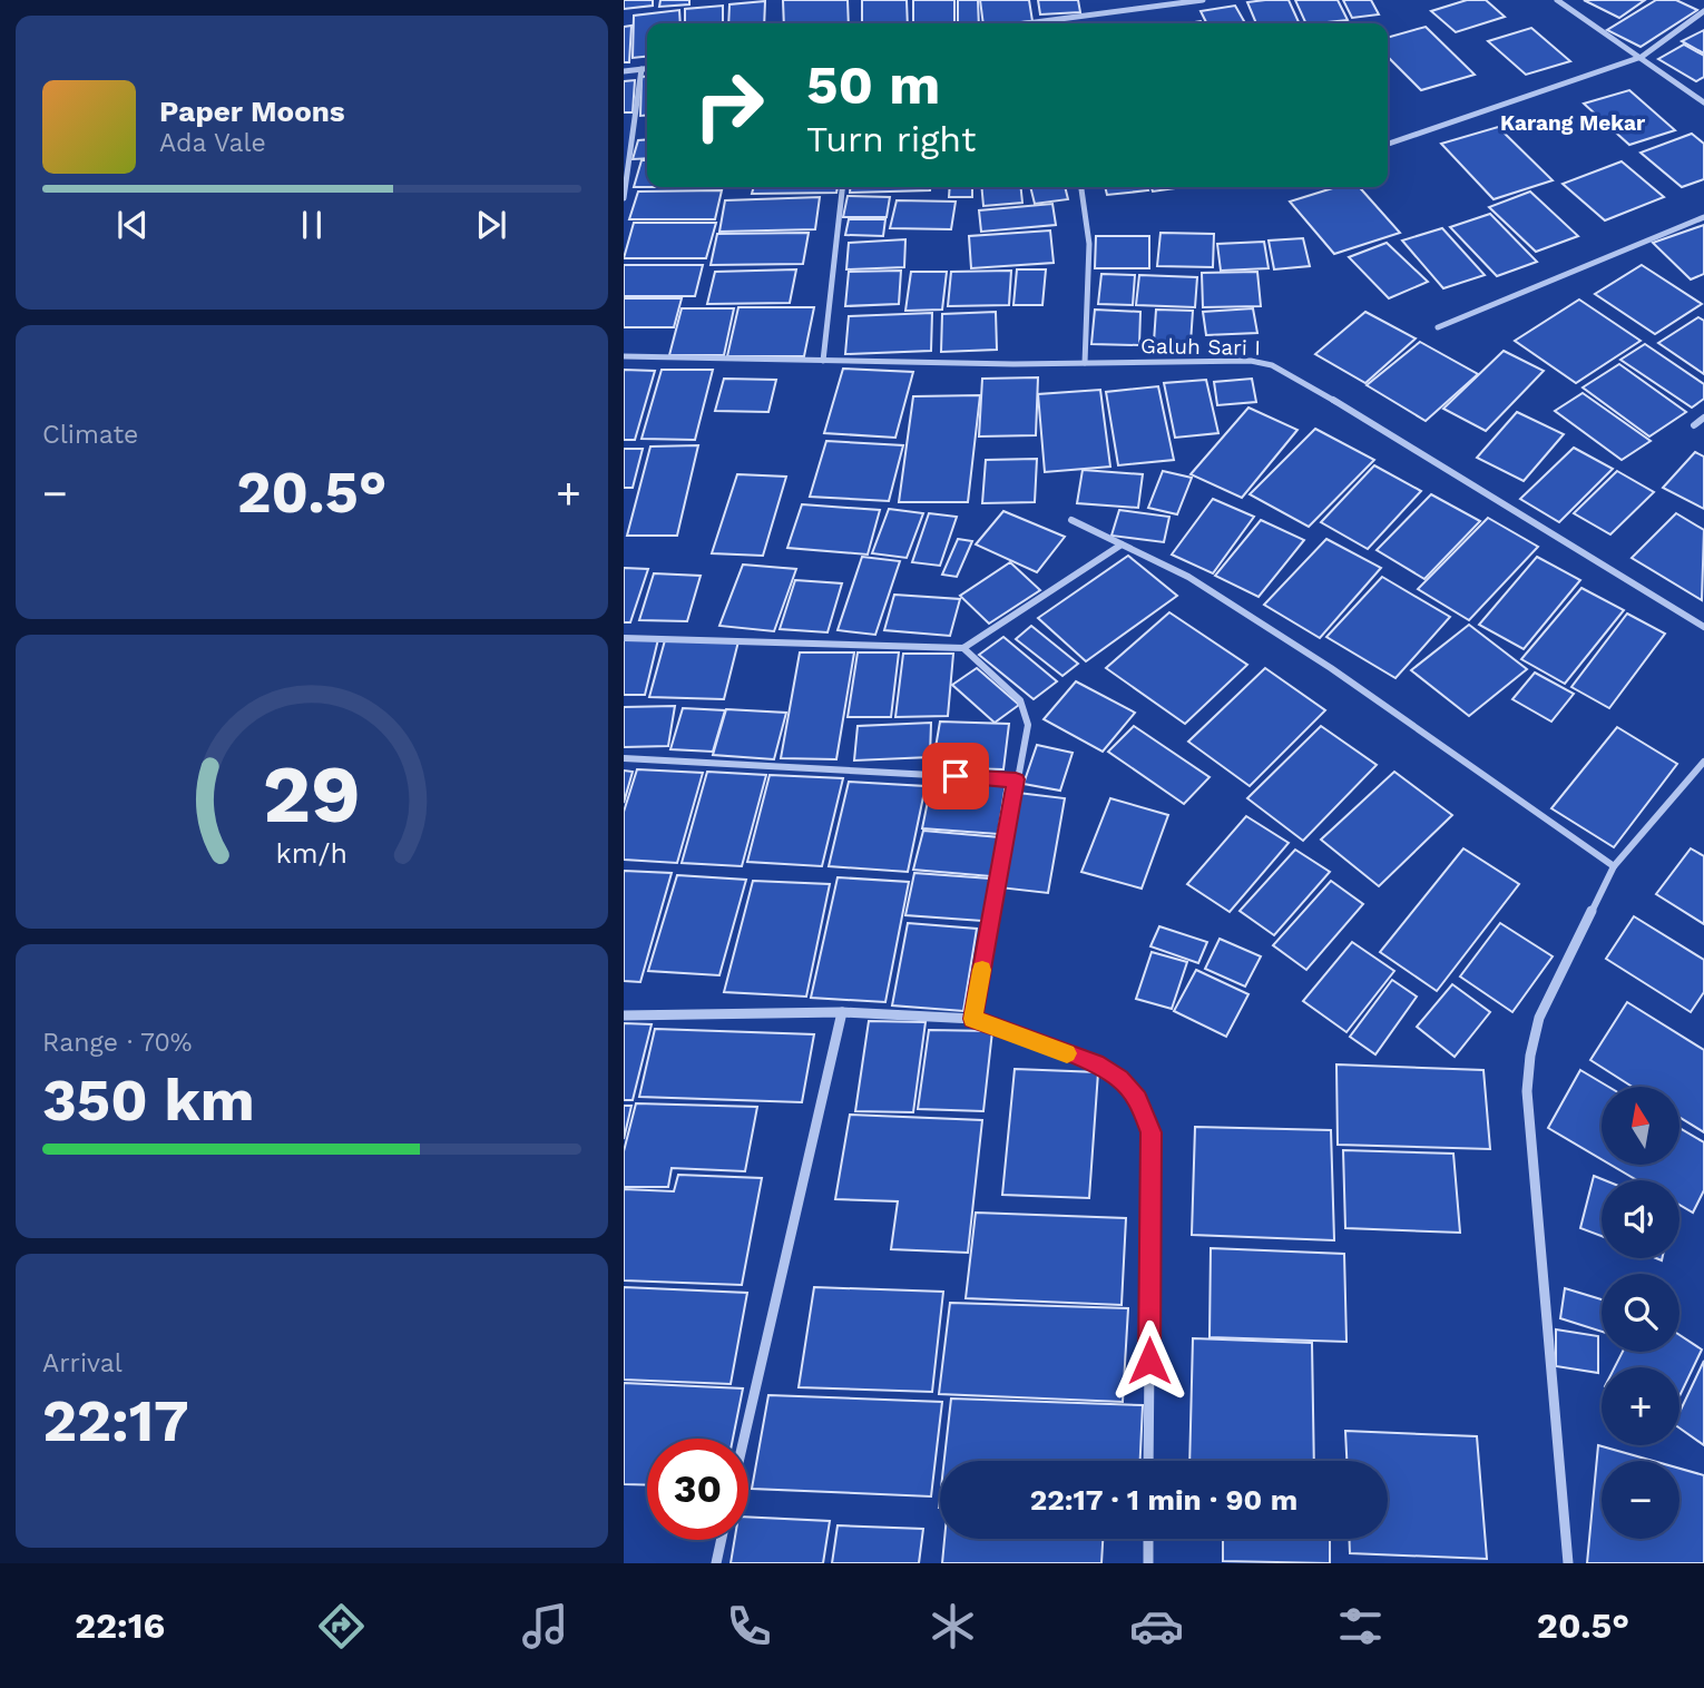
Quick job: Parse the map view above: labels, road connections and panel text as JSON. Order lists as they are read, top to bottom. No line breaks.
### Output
{"streets":{"street":["Galuh Sari I"]},"districts":["Karang Mekar"],"north":"top","page":{"turn":["50 m","Turn right"],"song":["Paper Moons","Ada Vale"],"tile":["Climate",["Range · 70%","350 km"],["Arrival","22:17"]],"heat":["−","20.5°","+"],"map_buttons":["+","−"],"limit":"30","trip":"22:17 · 1 min · 90 m","tabs":["22:16","20.5°"],"gauge":["29","km/h"]}}
